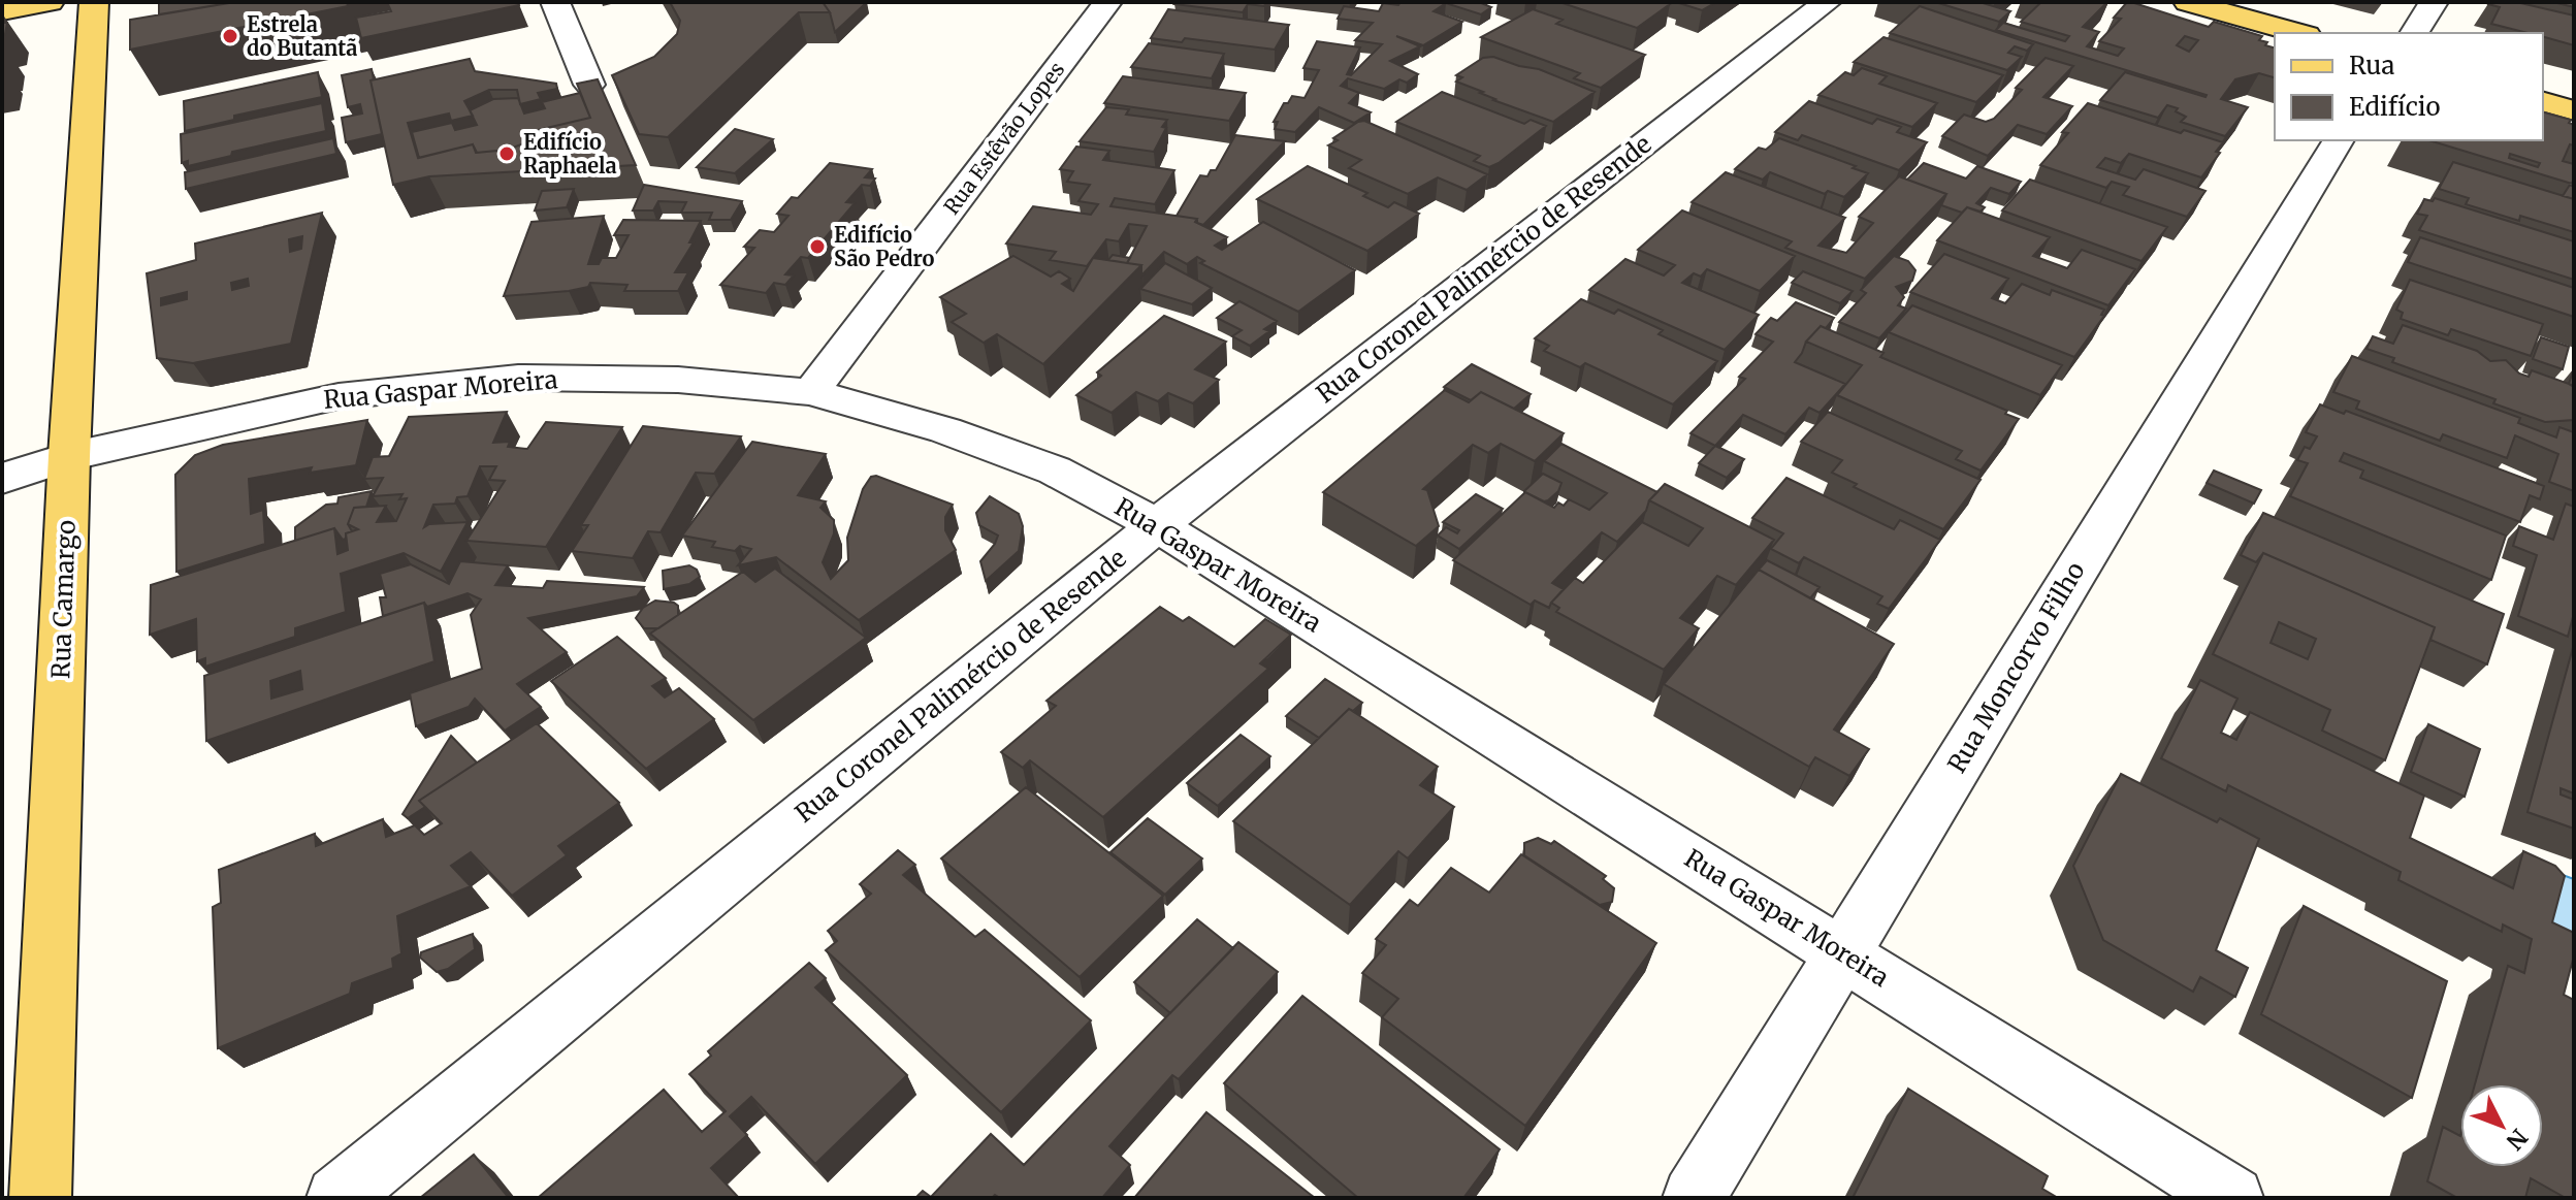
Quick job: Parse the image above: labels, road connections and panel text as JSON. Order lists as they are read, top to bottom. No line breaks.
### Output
{"streets":{"main road":["Rua Camargo"],"street":["Rua Estêvão Lopes","Rua Coronel Palimércio de Resende","Rua Gaspar Moreira","Rua Moncorvo Filho"]},"crossings":[["Rua Estêvão Lopes","Rua Gaspar Moreira"],["Rua Coronel Palimércio de Resende","Rua Gaspar Moreira"],["Rua Gaspar Moreira","Rua Camargo"],["Rua Gaspar Moreira","Rua Moncorvo Filho"]],"places":["Estrela do Butantã","Edifício Raphaela","Edifício São Pedro"],"legend":["Rua","Edifício"],"north":"bottom right"}
